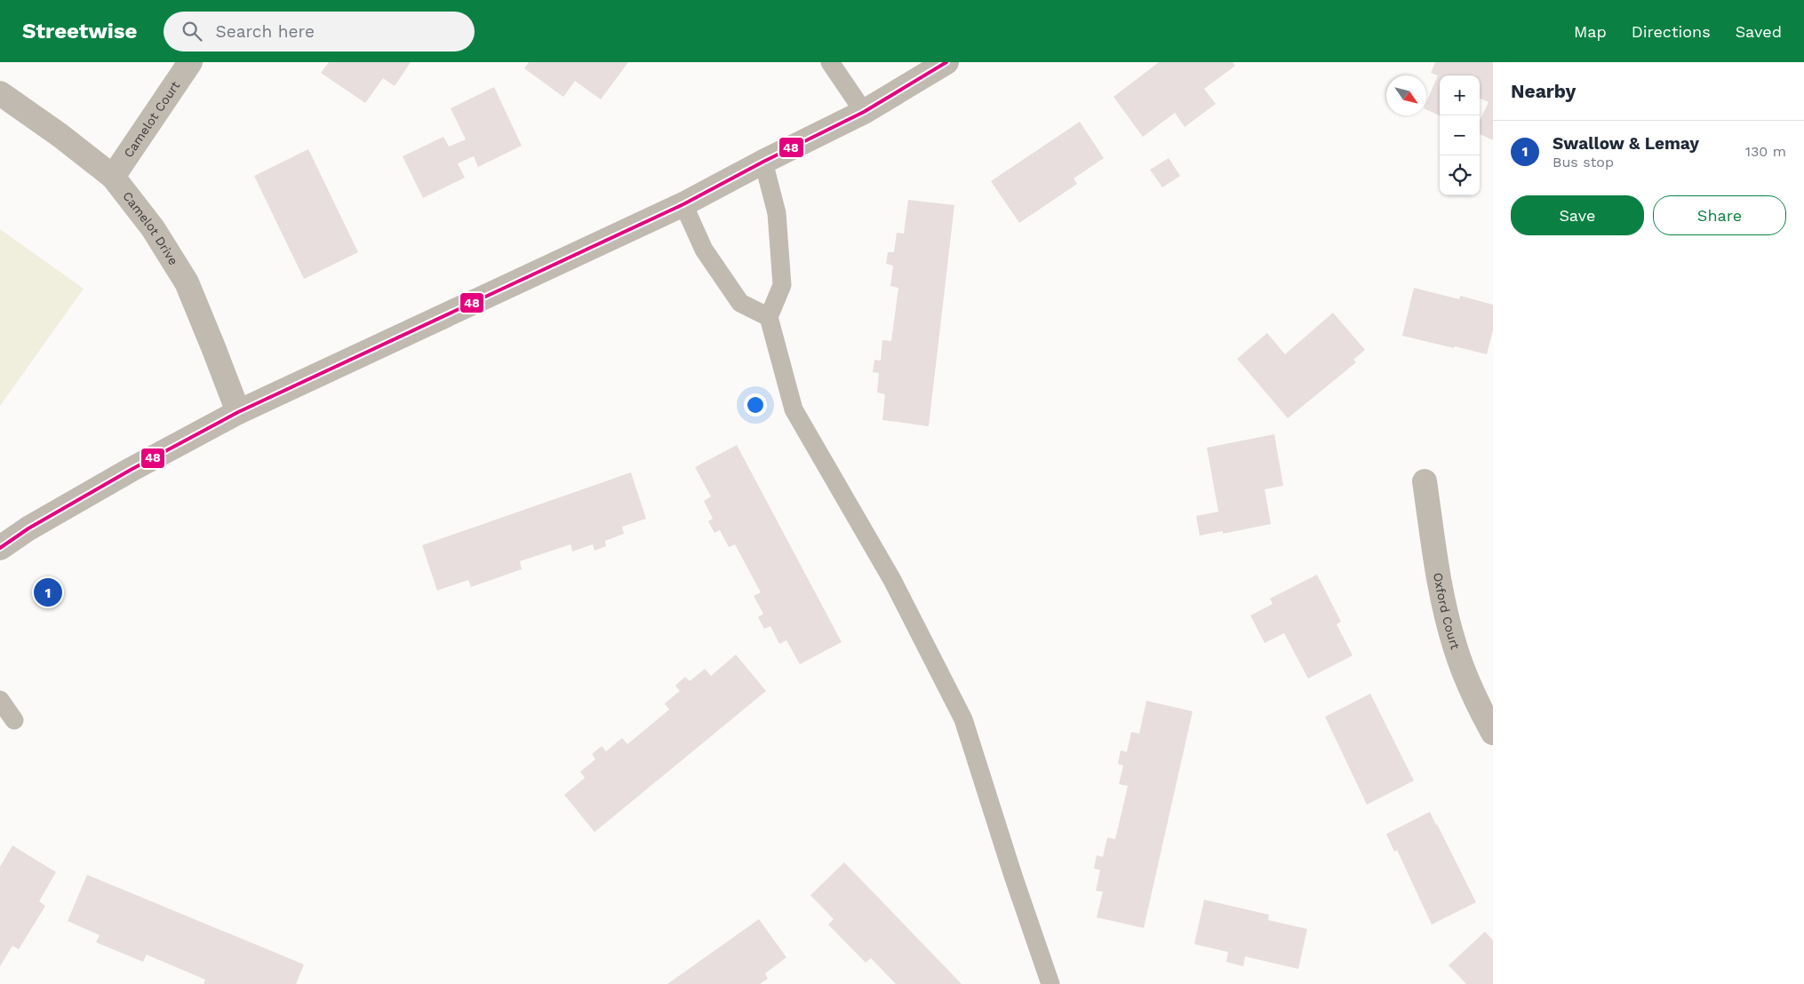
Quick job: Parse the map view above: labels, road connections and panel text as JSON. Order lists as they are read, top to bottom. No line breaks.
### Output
{"streets":{"street":["Camelot Court","Camelot Drive","Oxford Court"]},"crossings":[["Camelot Court","Camelot Drive"]],"lines":["transit line 48"],"north":"bottom right","page":{"header":"Streetwise","search":"Search here","nav":["Map","Directions","Saved"],"heading":"Nearby","map_buttons":["+","−"],"list":[{"mark":"1","name":"Swallow & Lemay","note":"Bus stop","value":"130 m"}],"buttons":["Save","Share"],"pins":"1"}}
